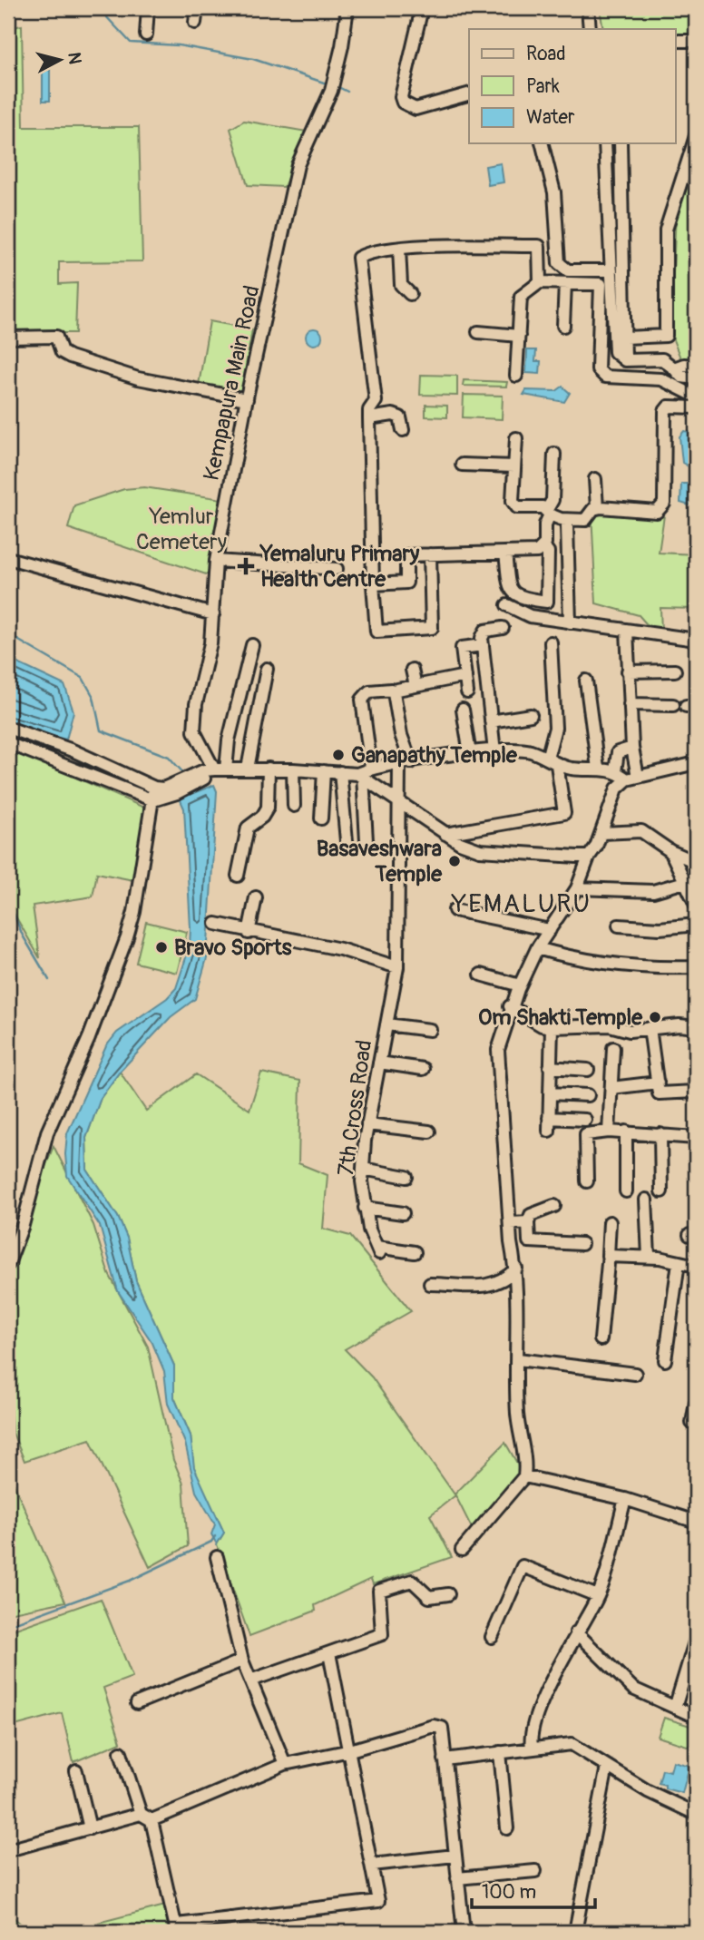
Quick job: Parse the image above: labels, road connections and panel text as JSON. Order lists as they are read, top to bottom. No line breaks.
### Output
{"streets":{"street":["Kempapura Main Road","7th Cross Road"]},"districts":["YEMALURU"],"parks":["Yemlur Cemetery"],"places":{"health":["Yemaluru Primary Health Centre"],"other":["Ganapathy Temple","Basaveshwara Temple","Bravo Sports","Om Shakti Temple"]},"legend":["Road","Park","Water"],"scale_bar":"100 m","north":"right"}
